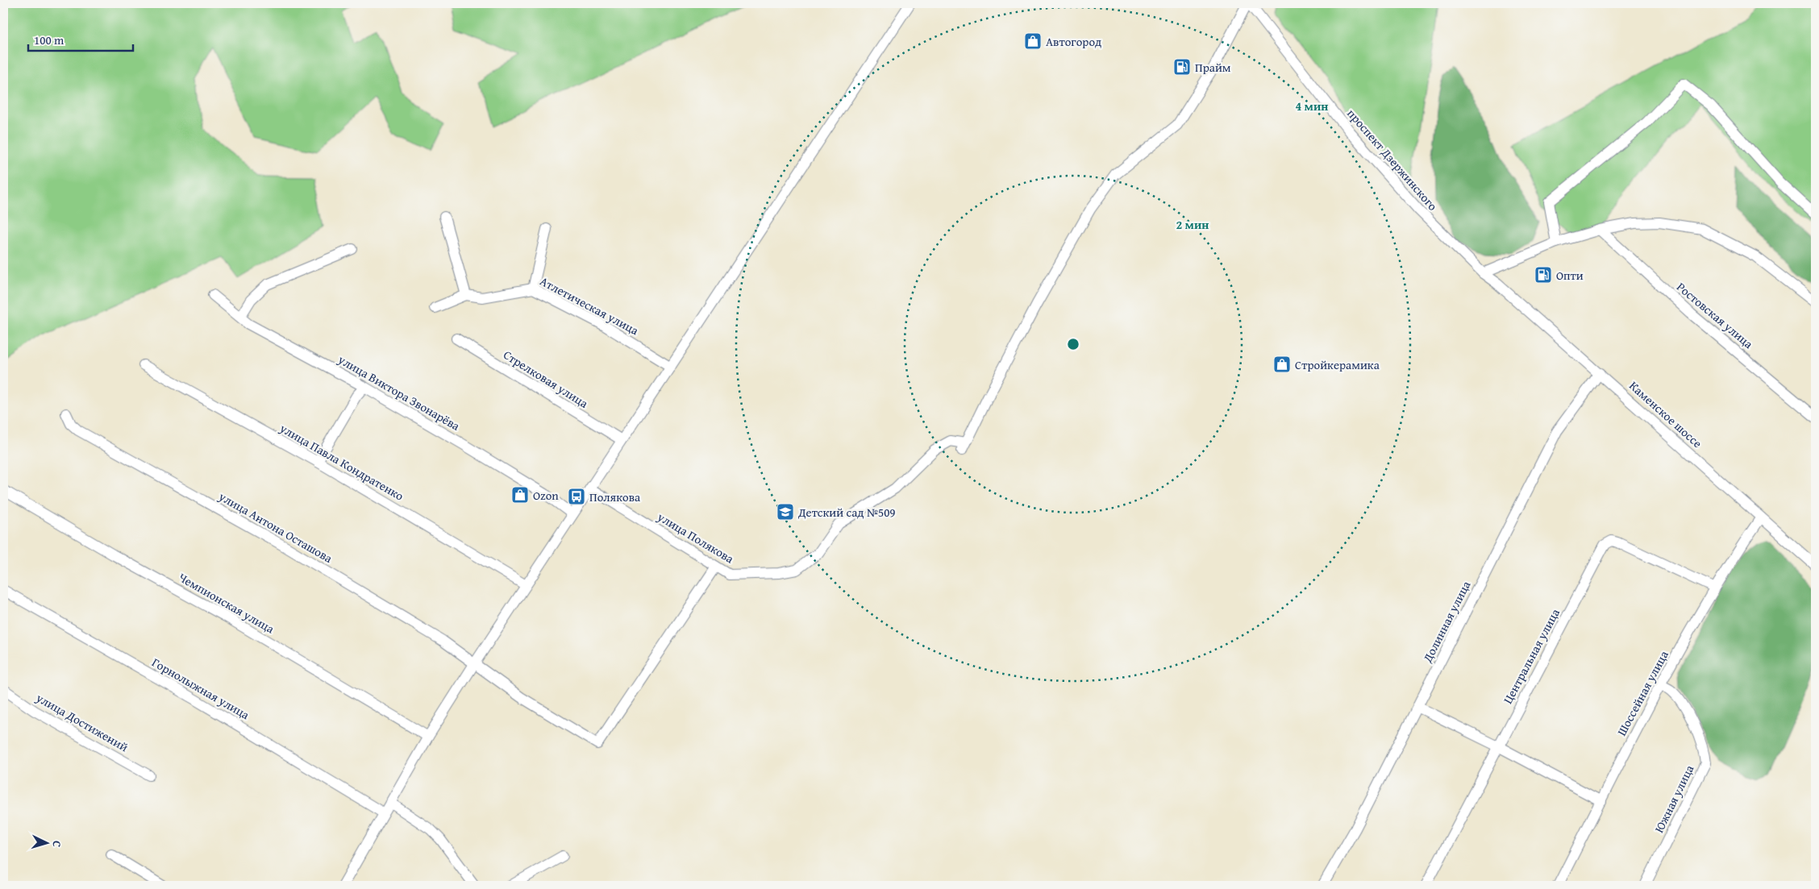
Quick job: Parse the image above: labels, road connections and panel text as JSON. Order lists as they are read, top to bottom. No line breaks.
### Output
{"streets":{"street":["проспект Дзержинского","Атлетическая улица","Ростовская улица","Стрелковая улица","улица Виктора Звонарёва","Каменское шоссе","улица Павла Кондратенко","улица Антона Осташова","улица Полякова","Чемпионская улица","Долинная улица","Центральная улица","Горнолыжная улица","Шоссейная улица","улица Достижений","Южная улица"]},"crossings":[["проспект Дзержинского","Каменское шоссе"],["проспект Дзержинского","улица Полякова"],["Каменское шоссе","Долинная улица"],["Каменское шоссе","Шоссейная улица"],["улица Антона Осташова","улица Полякова"],["Центральная улица","Шоссейная улица"],["Шоссейная улица","Южная улица"]],"places":{"shop":["Автогород","Стройкерамика","Ozon"],"fuel station":["Прайм","Опти"],"bus stop":["Полякова"],"school or university":["Детский сад №509"]},"scale_bar":"100 m","north":"right","rings":["4 мин","2 мин"]}
